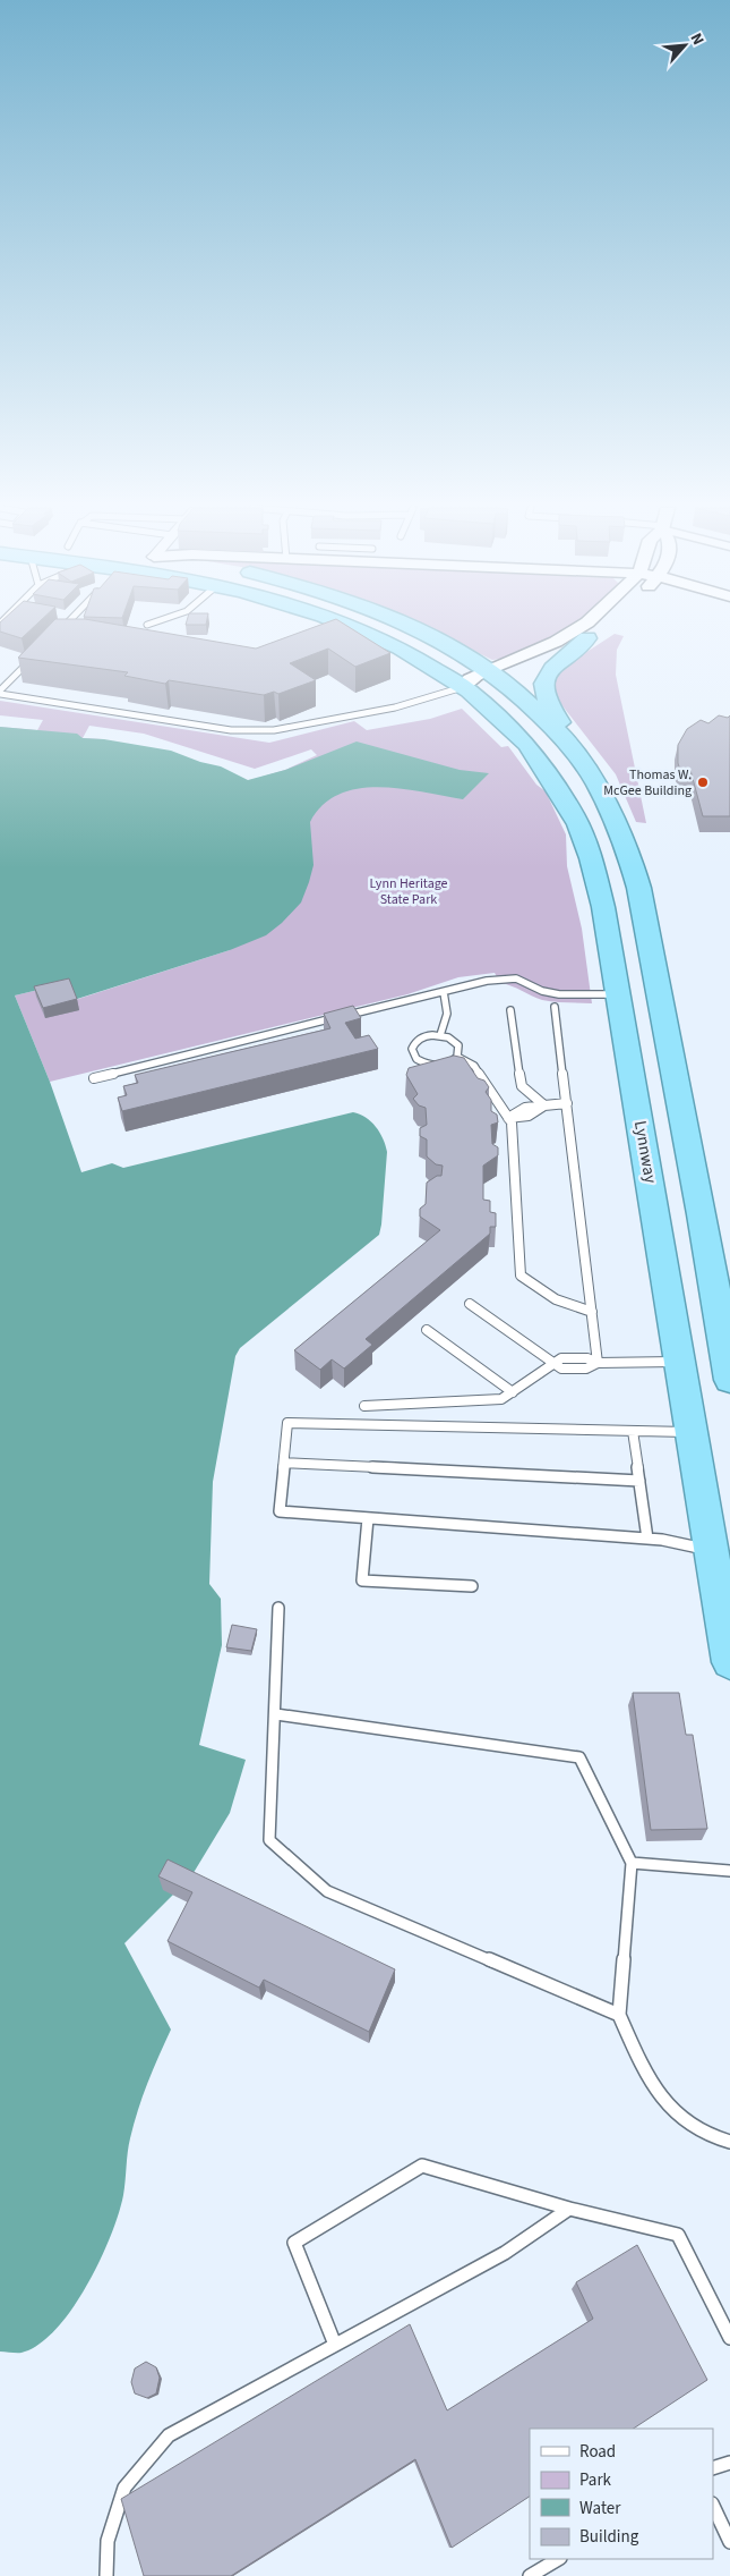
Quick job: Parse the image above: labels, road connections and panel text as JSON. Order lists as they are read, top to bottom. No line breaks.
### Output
{"streets":{"highway":["Lynnway"]},"parks":["Lynn Heritage State Park"],"places":["Thomas W. McGee Building"],"legend":["Road","Park","Water","Building"],"north":"top right"}
